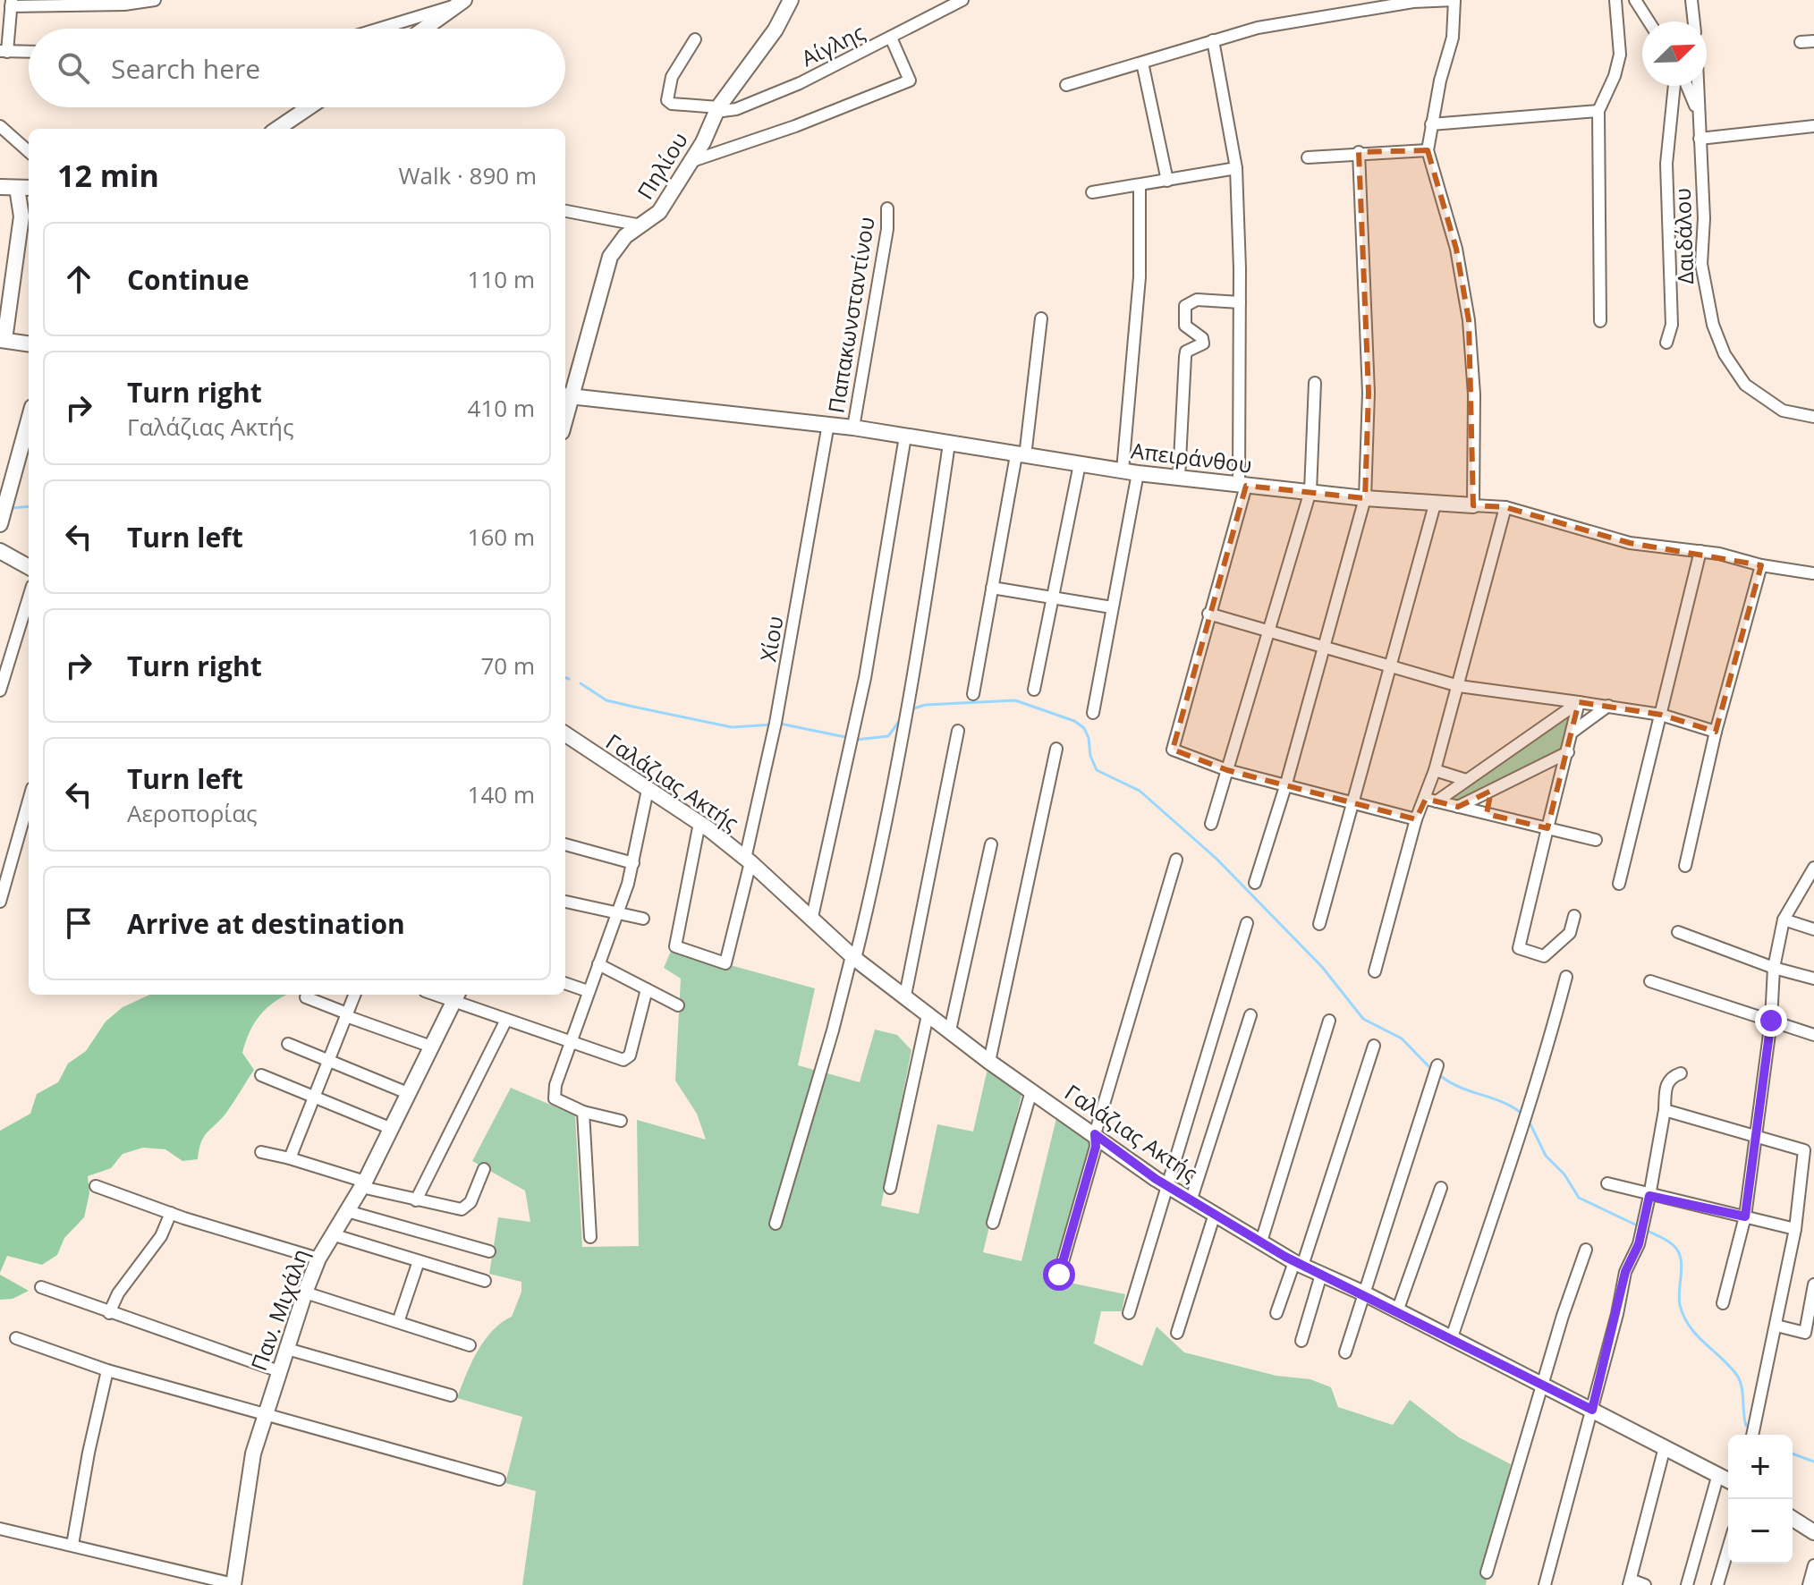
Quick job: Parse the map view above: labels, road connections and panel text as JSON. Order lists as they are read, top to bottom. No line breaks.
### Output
{"streets":{"street":["Αίγλης","Πηλίου","Δαιδάλου","Παπακωνσταντίνου","Απειράνθου","Χίου","Γαλάζιας Ακτής","Παν. Μιχάλη"]},"crossings":[["Αίγλης","Πηλίου"],["Πηλίου","Απειράνθου"],["Παπακωνσταντίνου","Απειράνθου"],["Απειράνθου","Χίου"],["Χίου","Γαλάζιας Ακτής"]],"north":"top right","page":{"search":"Search here","heading":["12 min","Walk · 890 m"],"list":[["Continue","110 m"],["Turn right","Γαλάζιας Ακτής","410 m"],["Turn left","160 m"],["Turn right","70 m"],["Turn left","Αεροπορίας","140 m"],"Arrive at destination"],"map_buttons":["+","−"]}}
